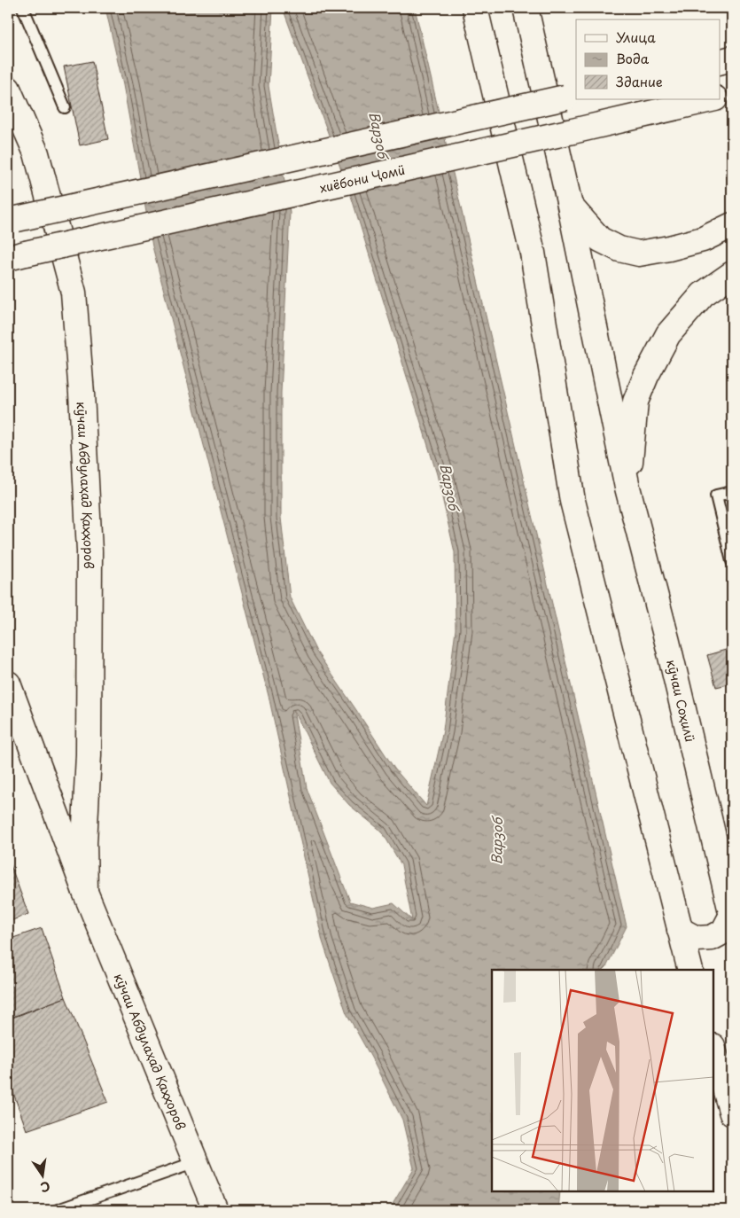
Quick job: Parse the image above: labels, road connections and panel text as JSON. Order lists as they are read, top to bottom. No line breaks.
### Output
{"streets":{"main road":["хиёбони Ҷомӣ","кӯчаи Абдулаҳад Қаҳҳоров","кӯчаи Соҳилӣ"]},"water":["Варзоб"],"legend":["Улица","Вода","Здание"],"north":"bottom"}
